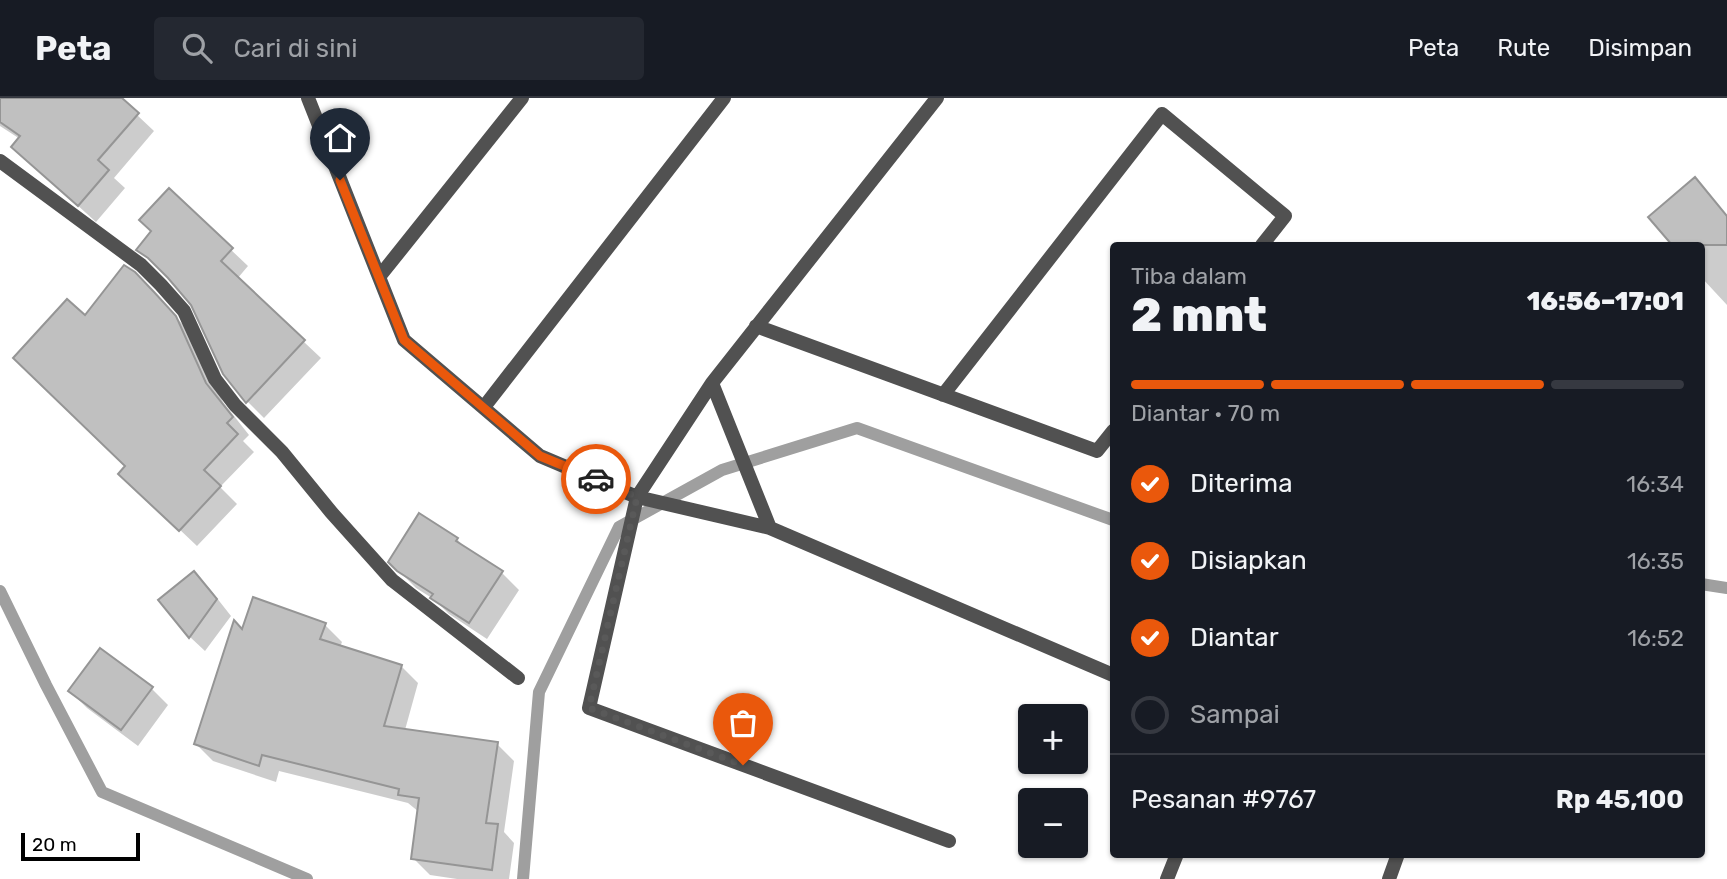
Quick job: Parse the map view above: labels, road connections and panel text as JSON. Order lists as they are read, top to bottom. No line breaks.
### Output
{"scale_bar":"20 m","page":{"header":"Peta","search":"Cari di sini","nav":["Peta","Rute","Disimpan"],"heading":["2 mnt","Tiba dalam","16:56–17:01"],"panel":["Pesanan #9767","Rp 45,100"],"bar":"Diantar · 70 m","list":[["Diterima","16:34"],["Disiapkan","16:35"],["Diantar","16:52"],"Sampai"],"map_buttons":["+","−"],"scale":"20 m"}}
